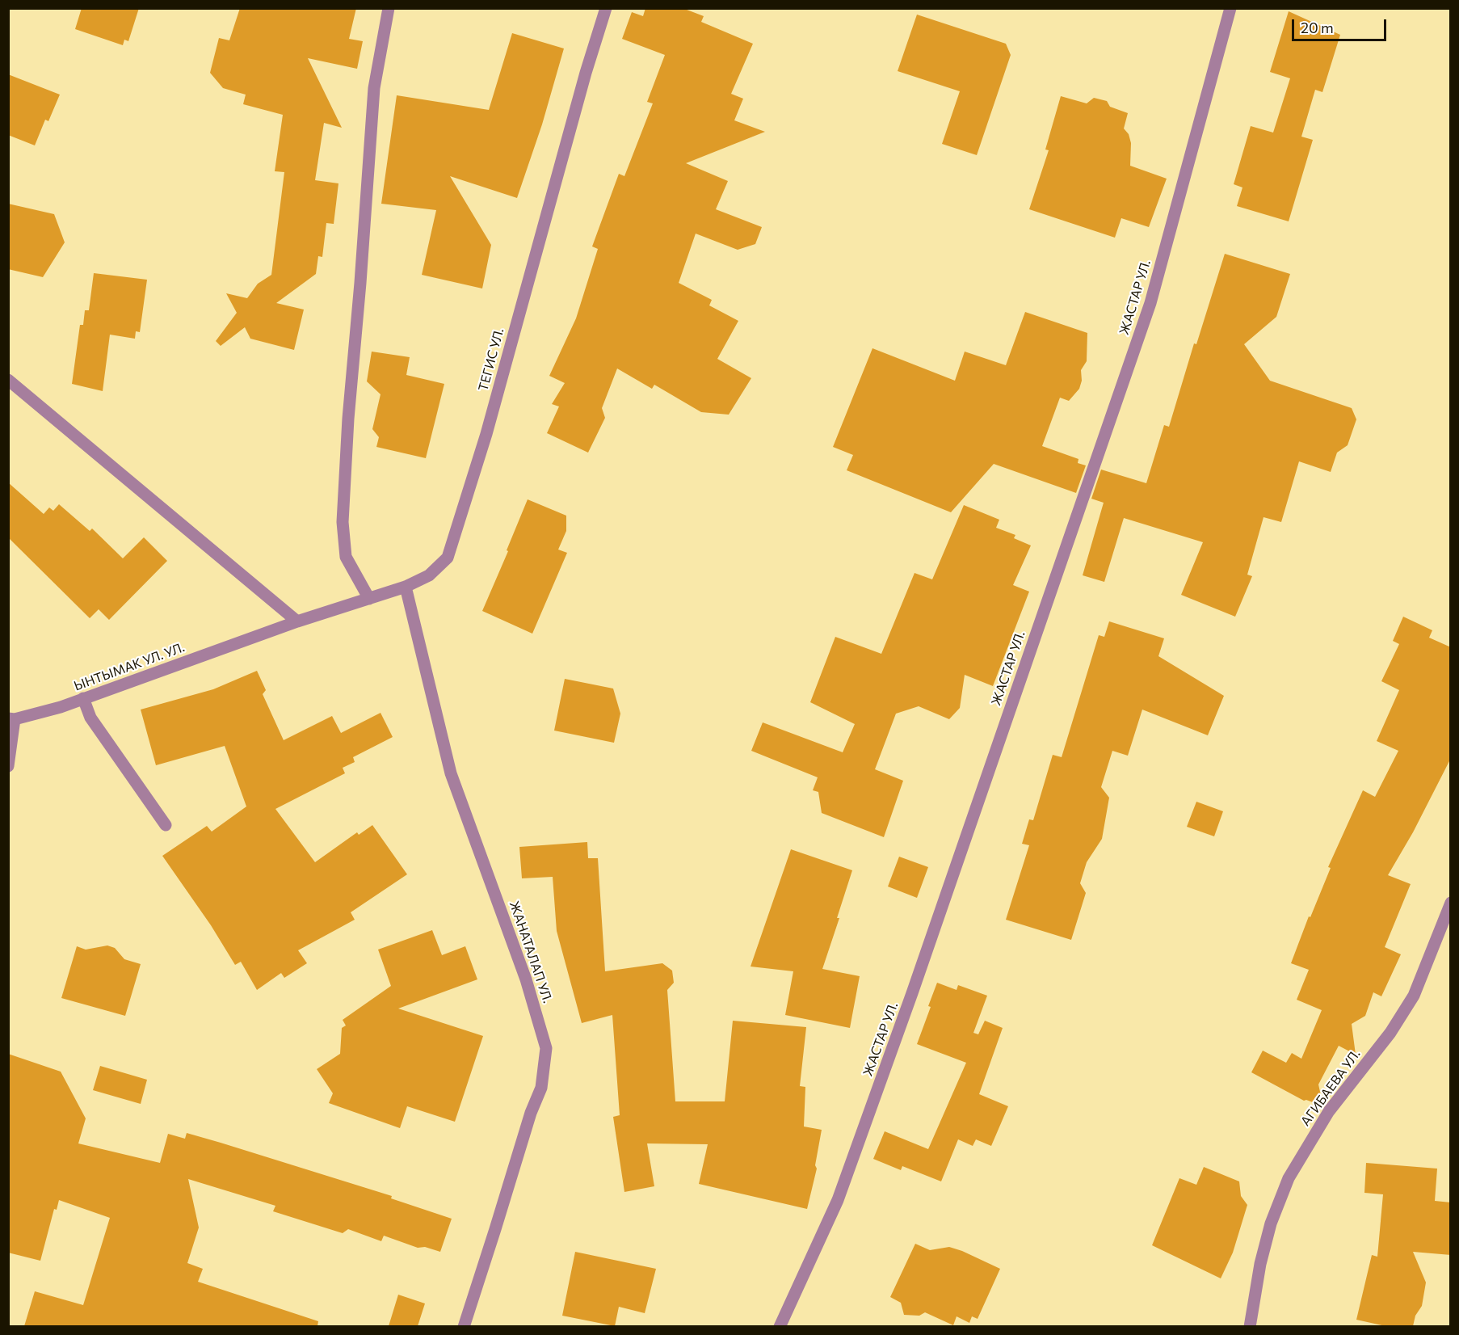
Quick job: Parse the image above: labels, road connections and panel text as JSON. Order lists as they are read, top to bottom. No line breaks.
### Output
{"streets":{"street":["ЖАСТАР УЛ.","ТЕГИС УЛ.","ЫНТЫМАК УЛ. УЛ.","ЖАНАТАЛАП УЛ.","АГИБАЕВА УЛ."]},"crossings":[["ТЕГИС УЛ.","ЫНТЫМАК УЛ. УЛ."],["ТЕГИС УЛ.","ЖАНАТАЛАП УЛ."]],"scale_bar":"20 m"}
